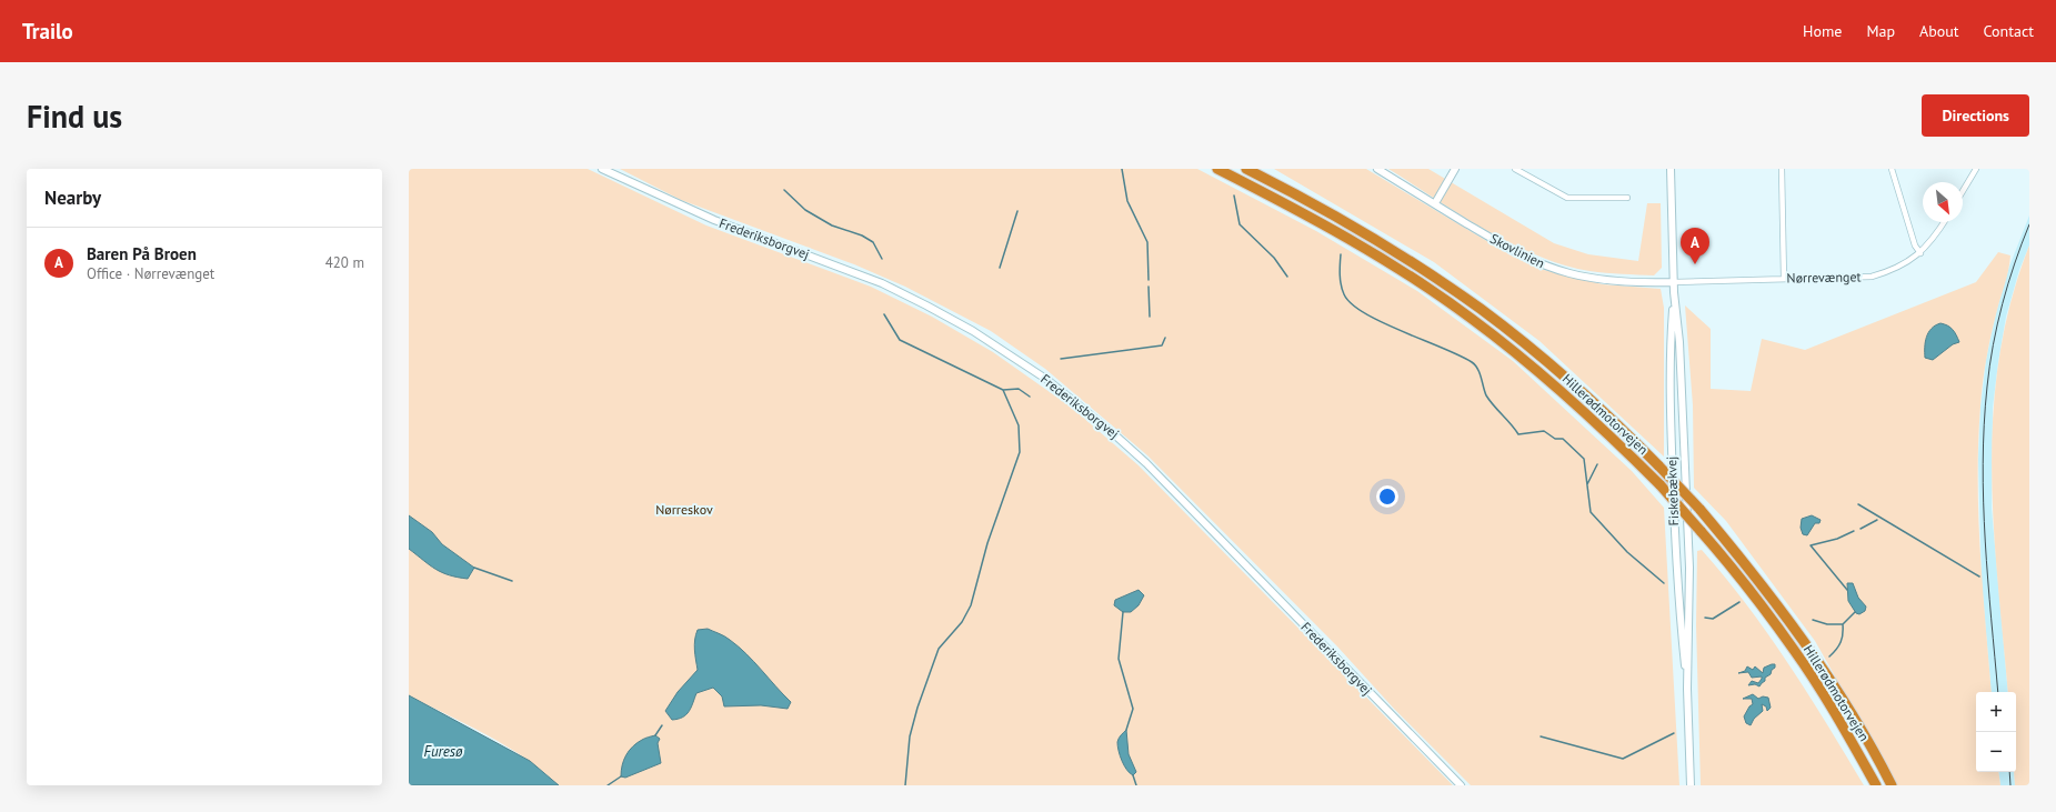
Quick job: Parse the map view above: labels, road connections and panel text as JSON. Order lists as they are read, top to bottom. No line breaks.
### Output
{"streets":{"highway":["Hillerødmotorvejen"],"street":["Frederiksborgvej","Skovlinien","Nørrevænget","Fiskebækvej"]},"crossings":[["Skovlinien","Nørrevænget"],["Skovlinien","Fiskebækvej"],["Nørrevænget","Fiskebækvej"]],"water":["Furesø"],"parks":["Nørreskov"],"north":"bottom right","page":{"header":"Trailo","nav":["Home","Map","About","Contact"],"buttons":"Directions","title":"Find us","heading":"Nearby","list":[{"mark":"A","name":"Baren På Broen","note":"Office · Nørrevænget","value":"420 m"}],"pins":"A","map_buttons":["+","−"]}}
